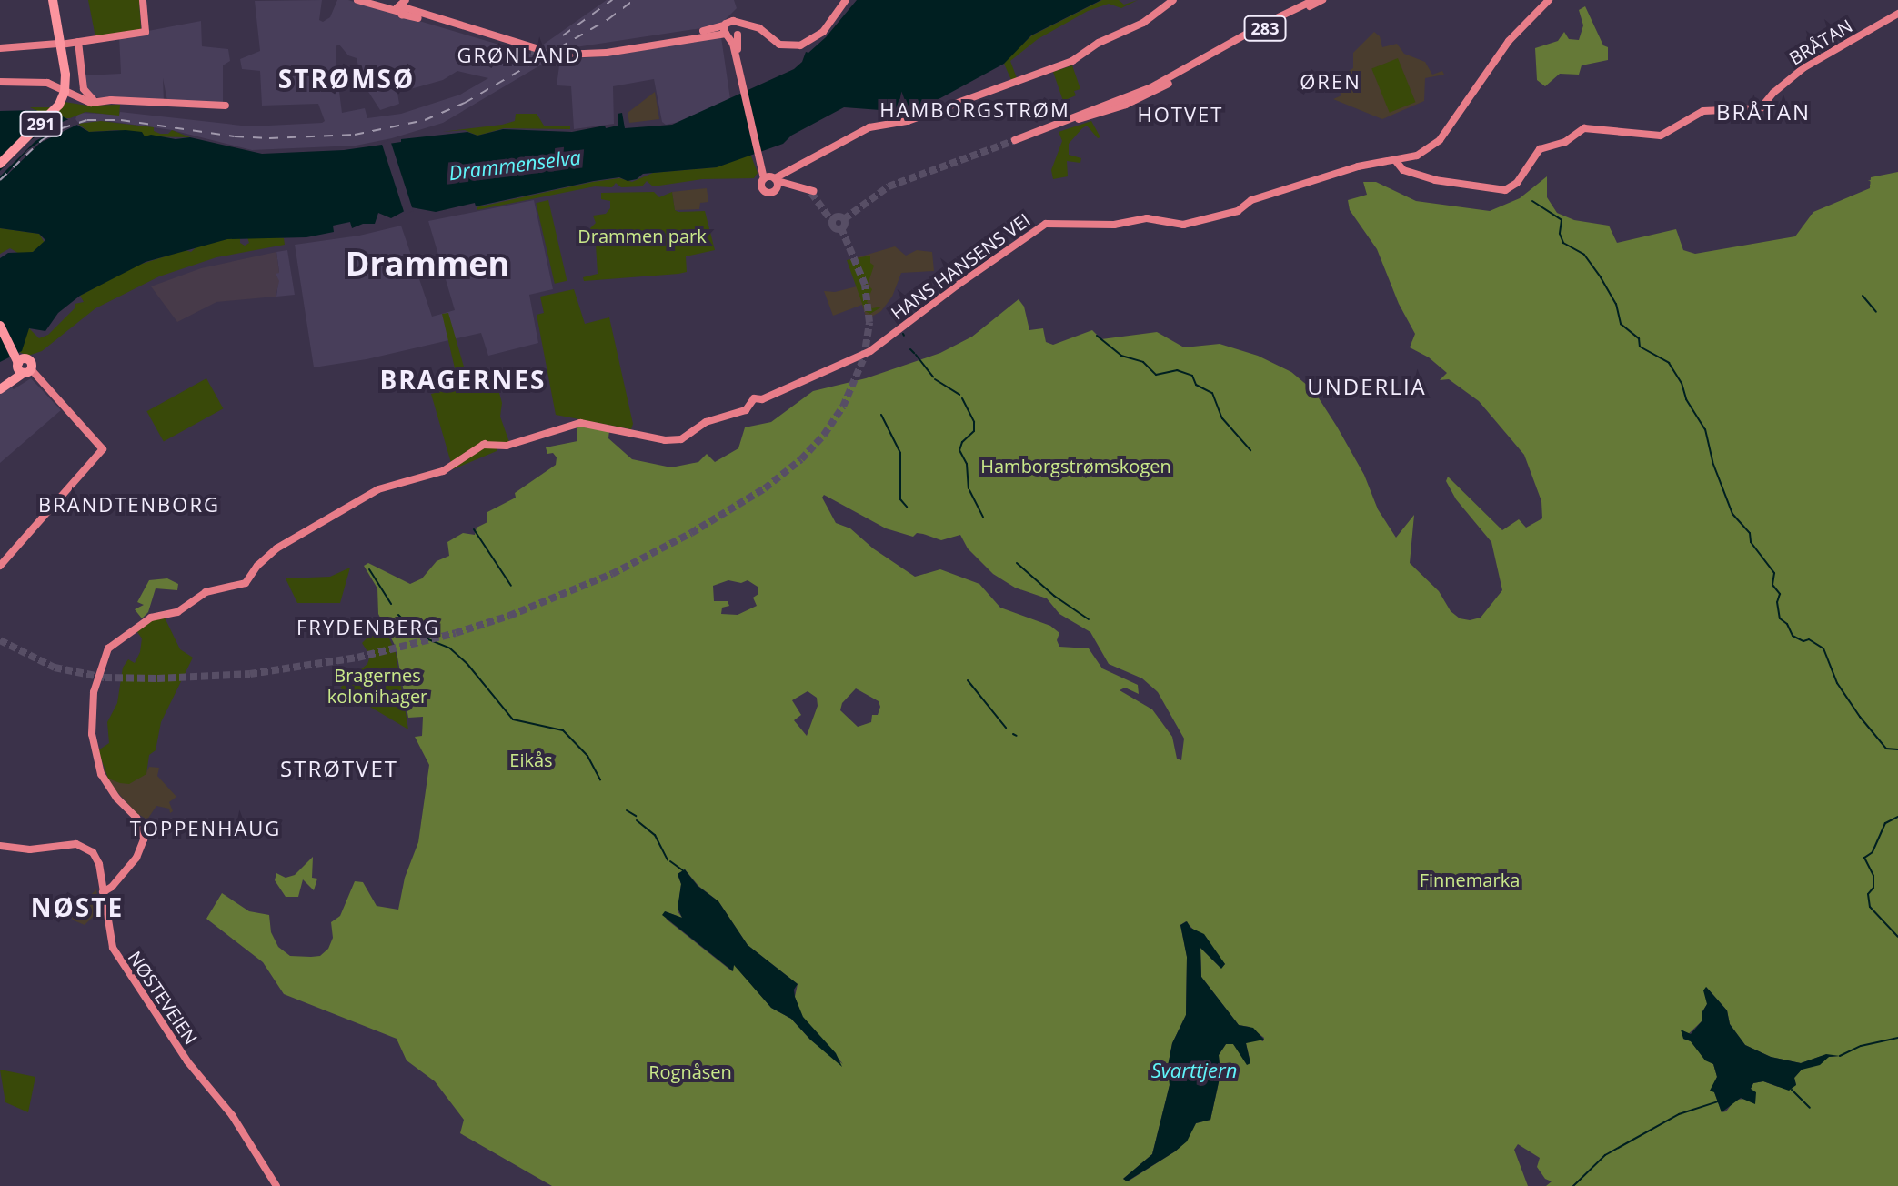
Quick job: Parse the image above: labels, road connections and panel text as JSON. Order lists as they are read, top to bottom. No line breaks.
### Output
{"streets":{"highway":["291"],"main road":["283","BRÅTAN","HANS HANSENS VEI","NØSTEVEIEN"]},"crossings":[["BRÅTAN","HANS HANSENS VEI"],["HANS HANSENS VEI","NØSTEVEIEN"]],"districts":["GRØNLAND","STRØMSØ","ØREN","HAMBORGSTRØM","BRÅTAN","HOTVET","Drammen","BRAGERNES","UNDERLIA","BRANDTENBORG","FRYDENBERG","STRØTVET","TOPPENHAUG","NØSTE"],"water":["Drammenselva","Svarttjern"],"parks":["Drammen park","Hamborgstrømskogen","Bragernes kolonihager","Eikås","Finnemarka","Rognåsen"]}
